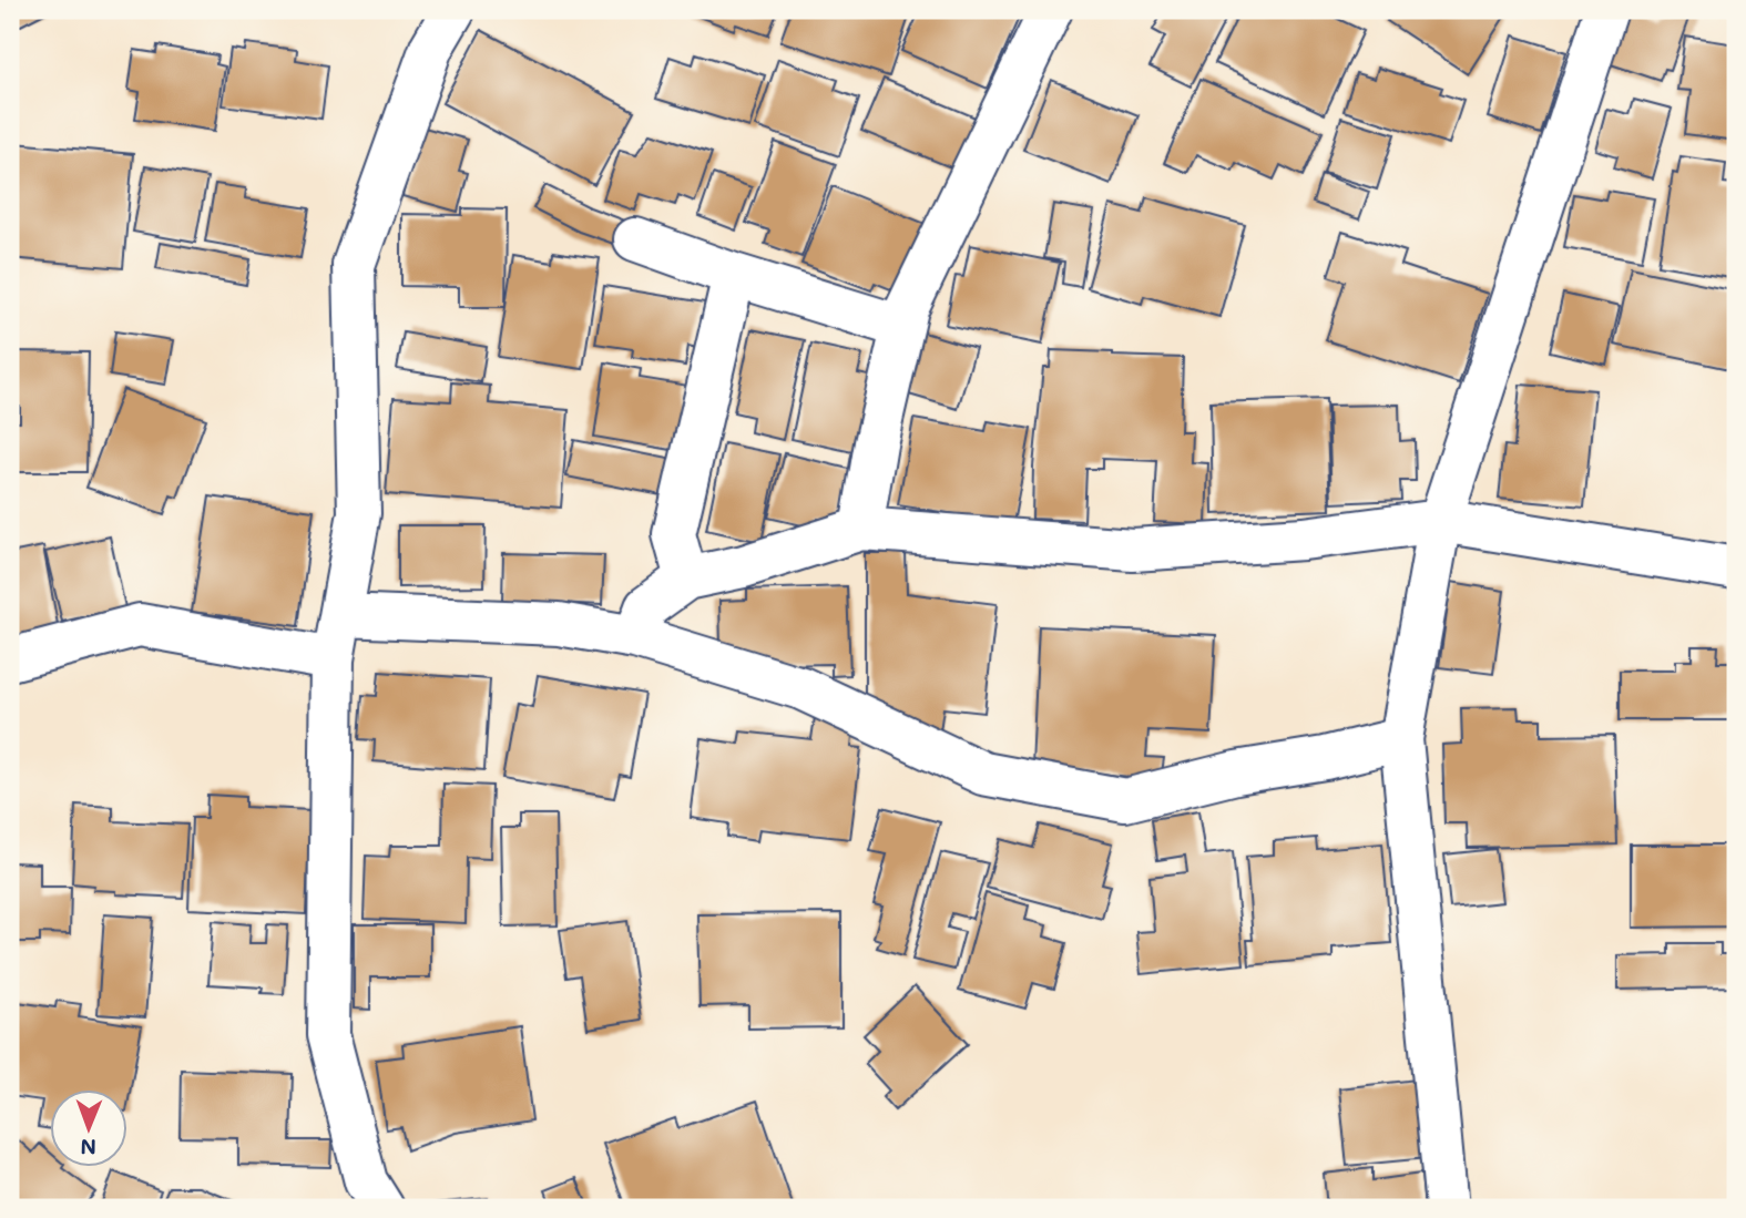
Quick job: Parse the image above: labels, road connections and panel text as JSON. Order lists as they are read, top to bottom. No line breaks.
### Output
{"north":"bottom"}
